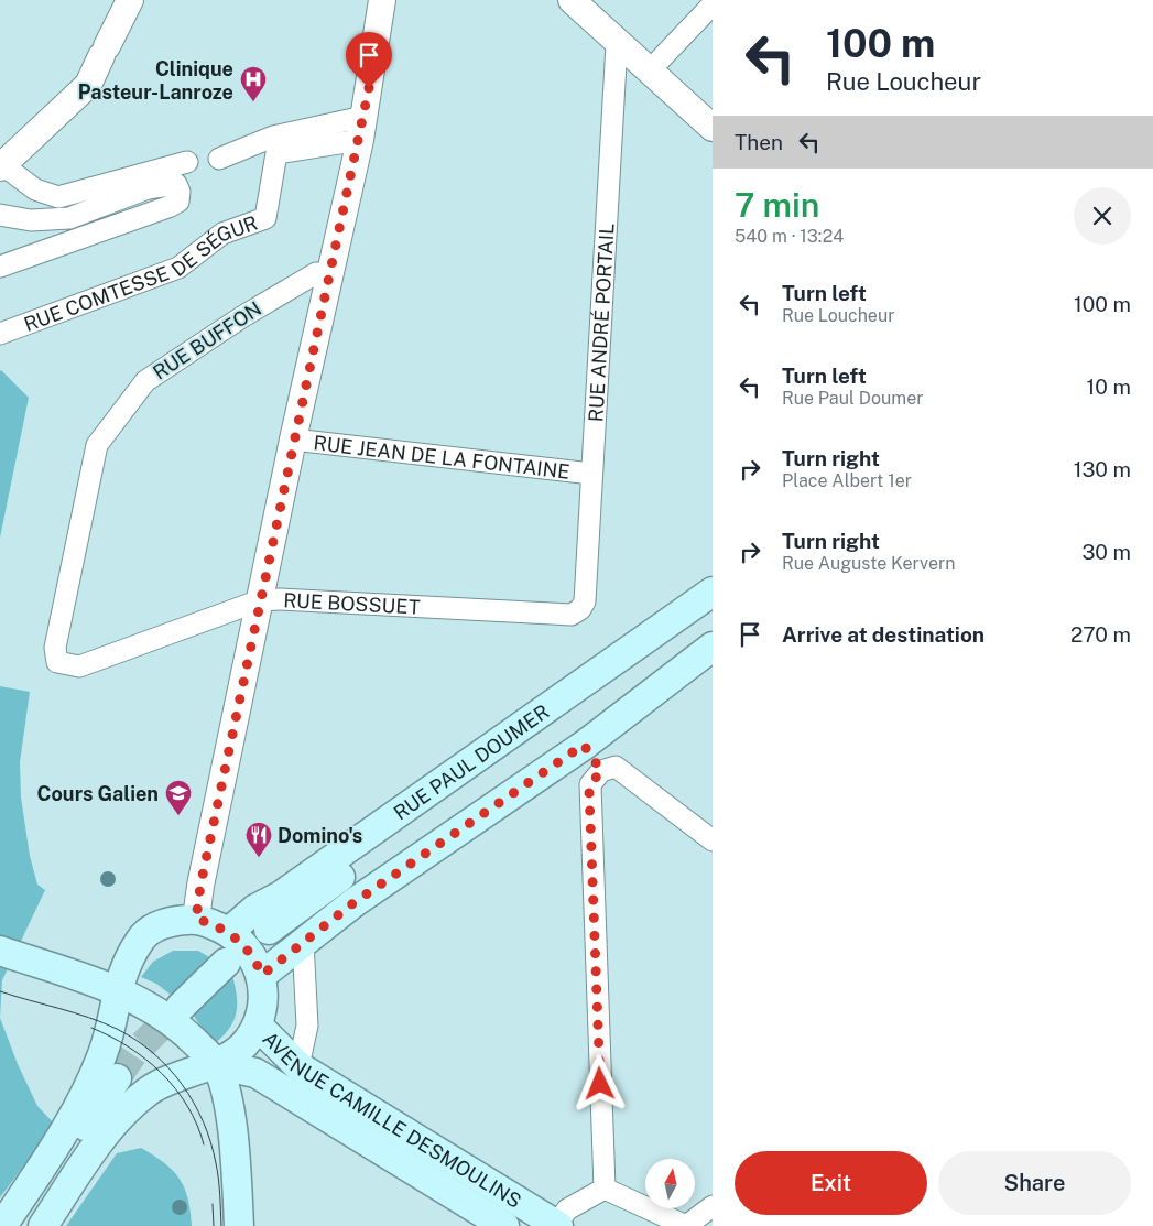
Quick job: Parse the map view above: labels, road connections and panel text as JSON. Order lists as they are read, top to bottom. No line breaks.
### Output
{"streets":{"main road":["RUE PAUL DOUMER","AVENUE CAMILLE DESMOULINS"],"street":["RUE COMTESSE DE SÉGUR","RUE ANDRÉ PORTAIL","RUE BUFFON","RUE JEAN DE LA FONTAINE","RUE BOSSUET"]},"crossings":[["RUE ANDRÉ PORTAIL","RUE JEAN DE LA FONTAINE"],["RUE ANDRÉ PORTAIL","RUE BOSSUET"],["RUE BUFFON","RUE BOSSUET"],["RUE PAUL DOUMER","AVENUE CAMILLE DESMOULINS"]],"places":{"hospital":["Clinique Pasteur-Lanroze"],"school or university":["Cours Galien"],"restaurant":["Domino's"]},"north":"top","page":{"turn":["100 m","Rue Loucheur"],"then":"Then","heading":["7 min","540 m · 13:24"],"list":[{"name":"Turn left","note":"Rue Loucheur","value":"100 m"},{"name":"Turn left","note":"Rue Paul Doumer","value":"10 m"},{"name":"Turn right","note":"Place Albert 1er","value":"130 m"},{"name":"Turn right","note":"Rue Auguste Kervern","value":"30 m"},{"name":"Arrive at destination","value":"270 m"}],"buttons":["Exit","Share"]}}
